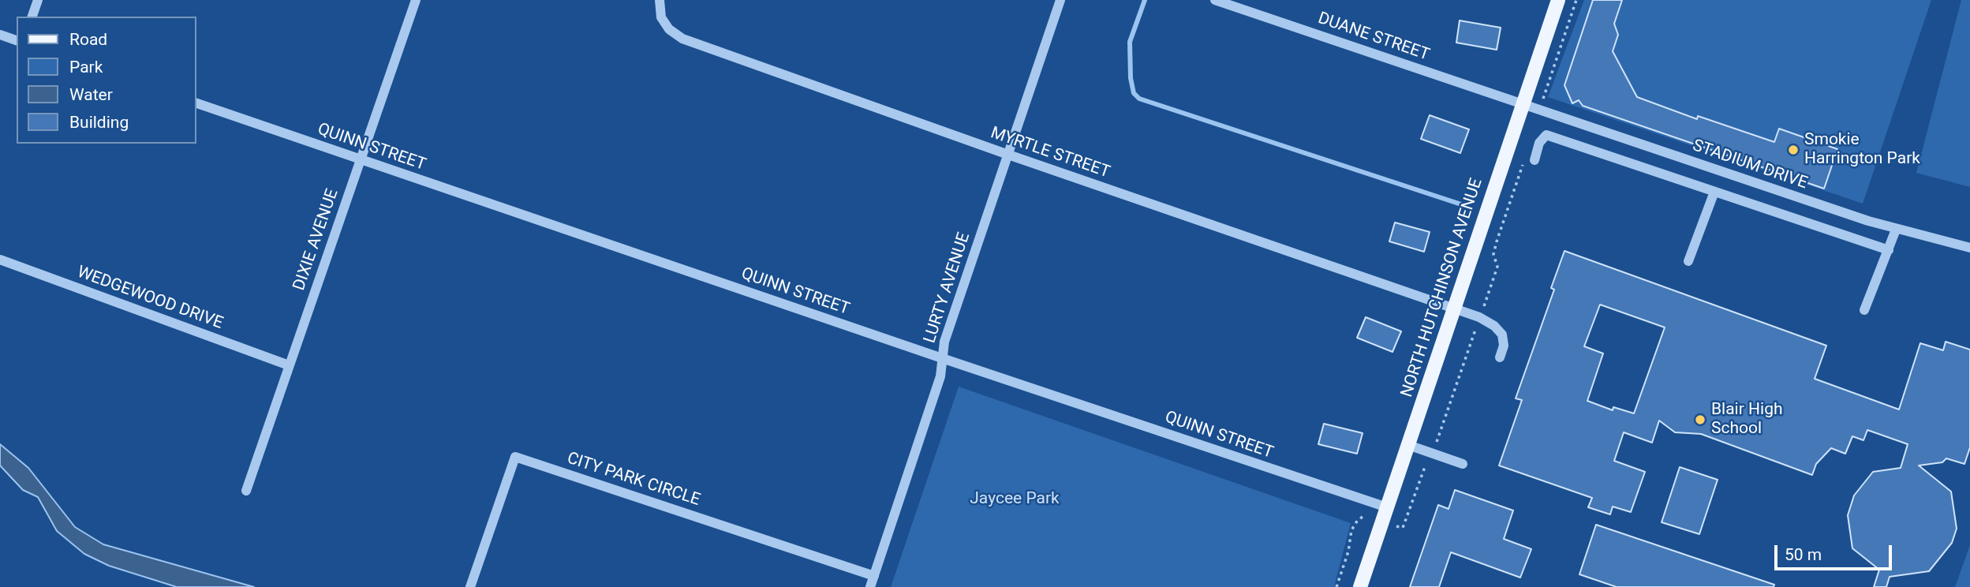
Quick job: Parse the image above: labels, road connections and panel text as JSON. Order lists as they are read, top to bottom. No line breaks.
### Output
{"streets":{"main road":["NORTH HUTCHINSON AVENUE"],"street":["DUANE STREET","QUINN STREET","MYRTLE STREET","STADIUM DRIVE","DIXIE AVENUE","LURTY AVENUE","WEDGEWOOD DRIVE","CITY PARK CIRCLE"]},"crossings":[["DUANE STREET","STADIUM DRIVE"],["DUANE STREET","NORTH HUTCHINSON AVENUE"],["QUINN STREET","DIXIE AVENUE"],["QUINN STREET","LURTY AVENUE"],["QUINN STREET","NORTH HUTCHINSON AVENUE"],["MYRTLE STREET","LURTY AVENUE"],["MYRTLE STREET","NORTH HUTCHINSON AVENUE"],["STADIUM DRIVE","NORTH HUTCHINSON AVENUE"],["DIXIE AVENUE","WEDGEWOOD DRIVE"],["LURTY AVENUE","CITY PARK CIRCLE"]],"parks":["Jaycee Park"],"places":["Smokie Harrington Park","Blair High School"],"legend":["Road","Park","Water","Building"],"scale_bar":"50 m"}
